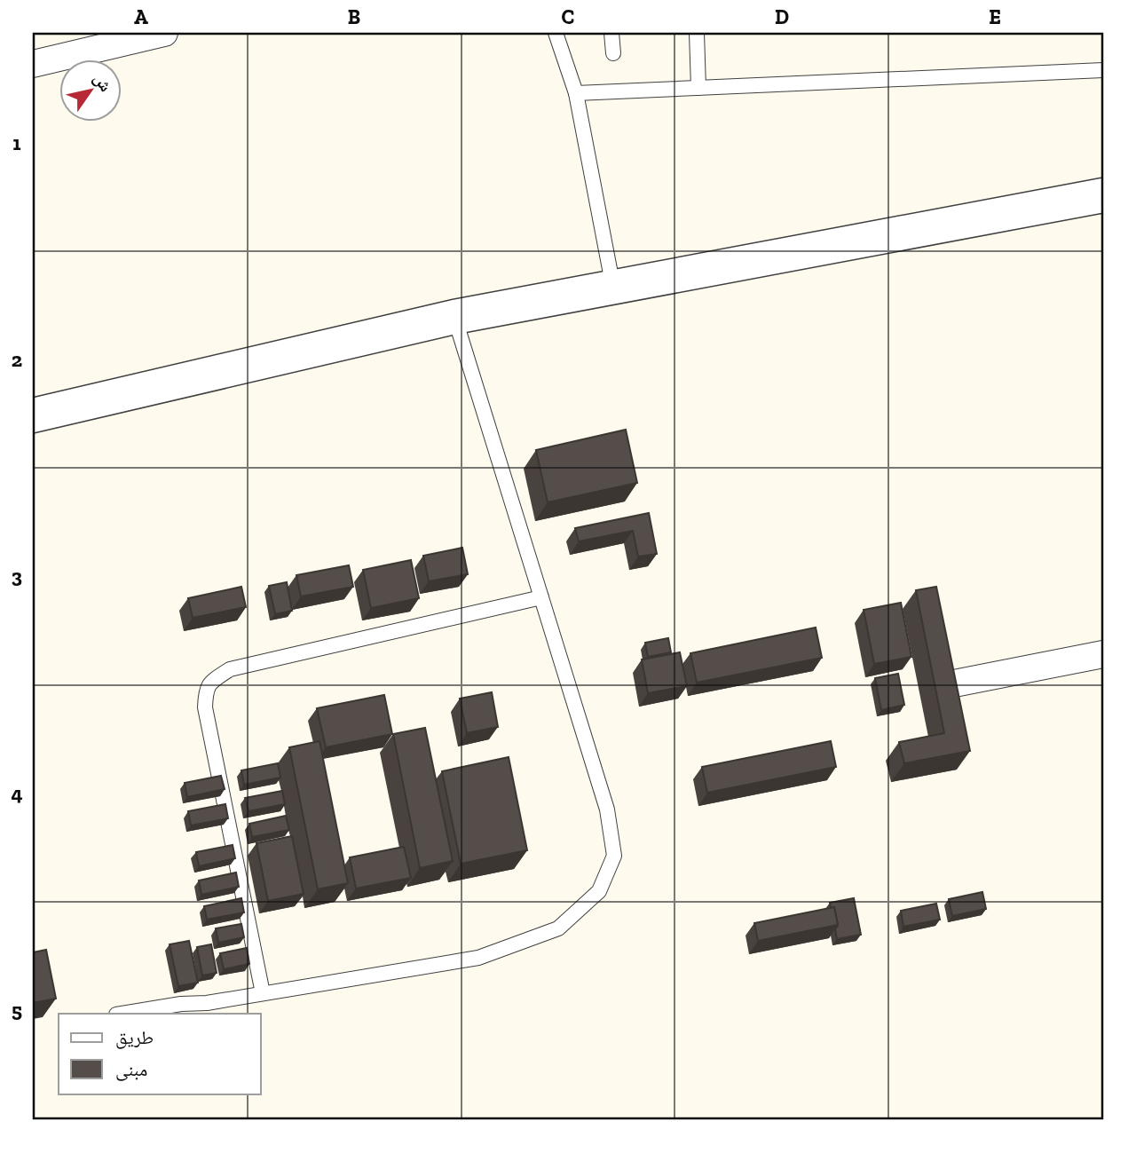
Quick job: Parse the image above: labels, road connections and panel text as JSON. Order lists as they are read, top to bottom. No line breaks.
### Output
{"legend":["طريق","مبنى"],"north":"top right","grid":{"columns":["A","B","C","D","E"],"rows":["1","2","3","4","5"]}}
